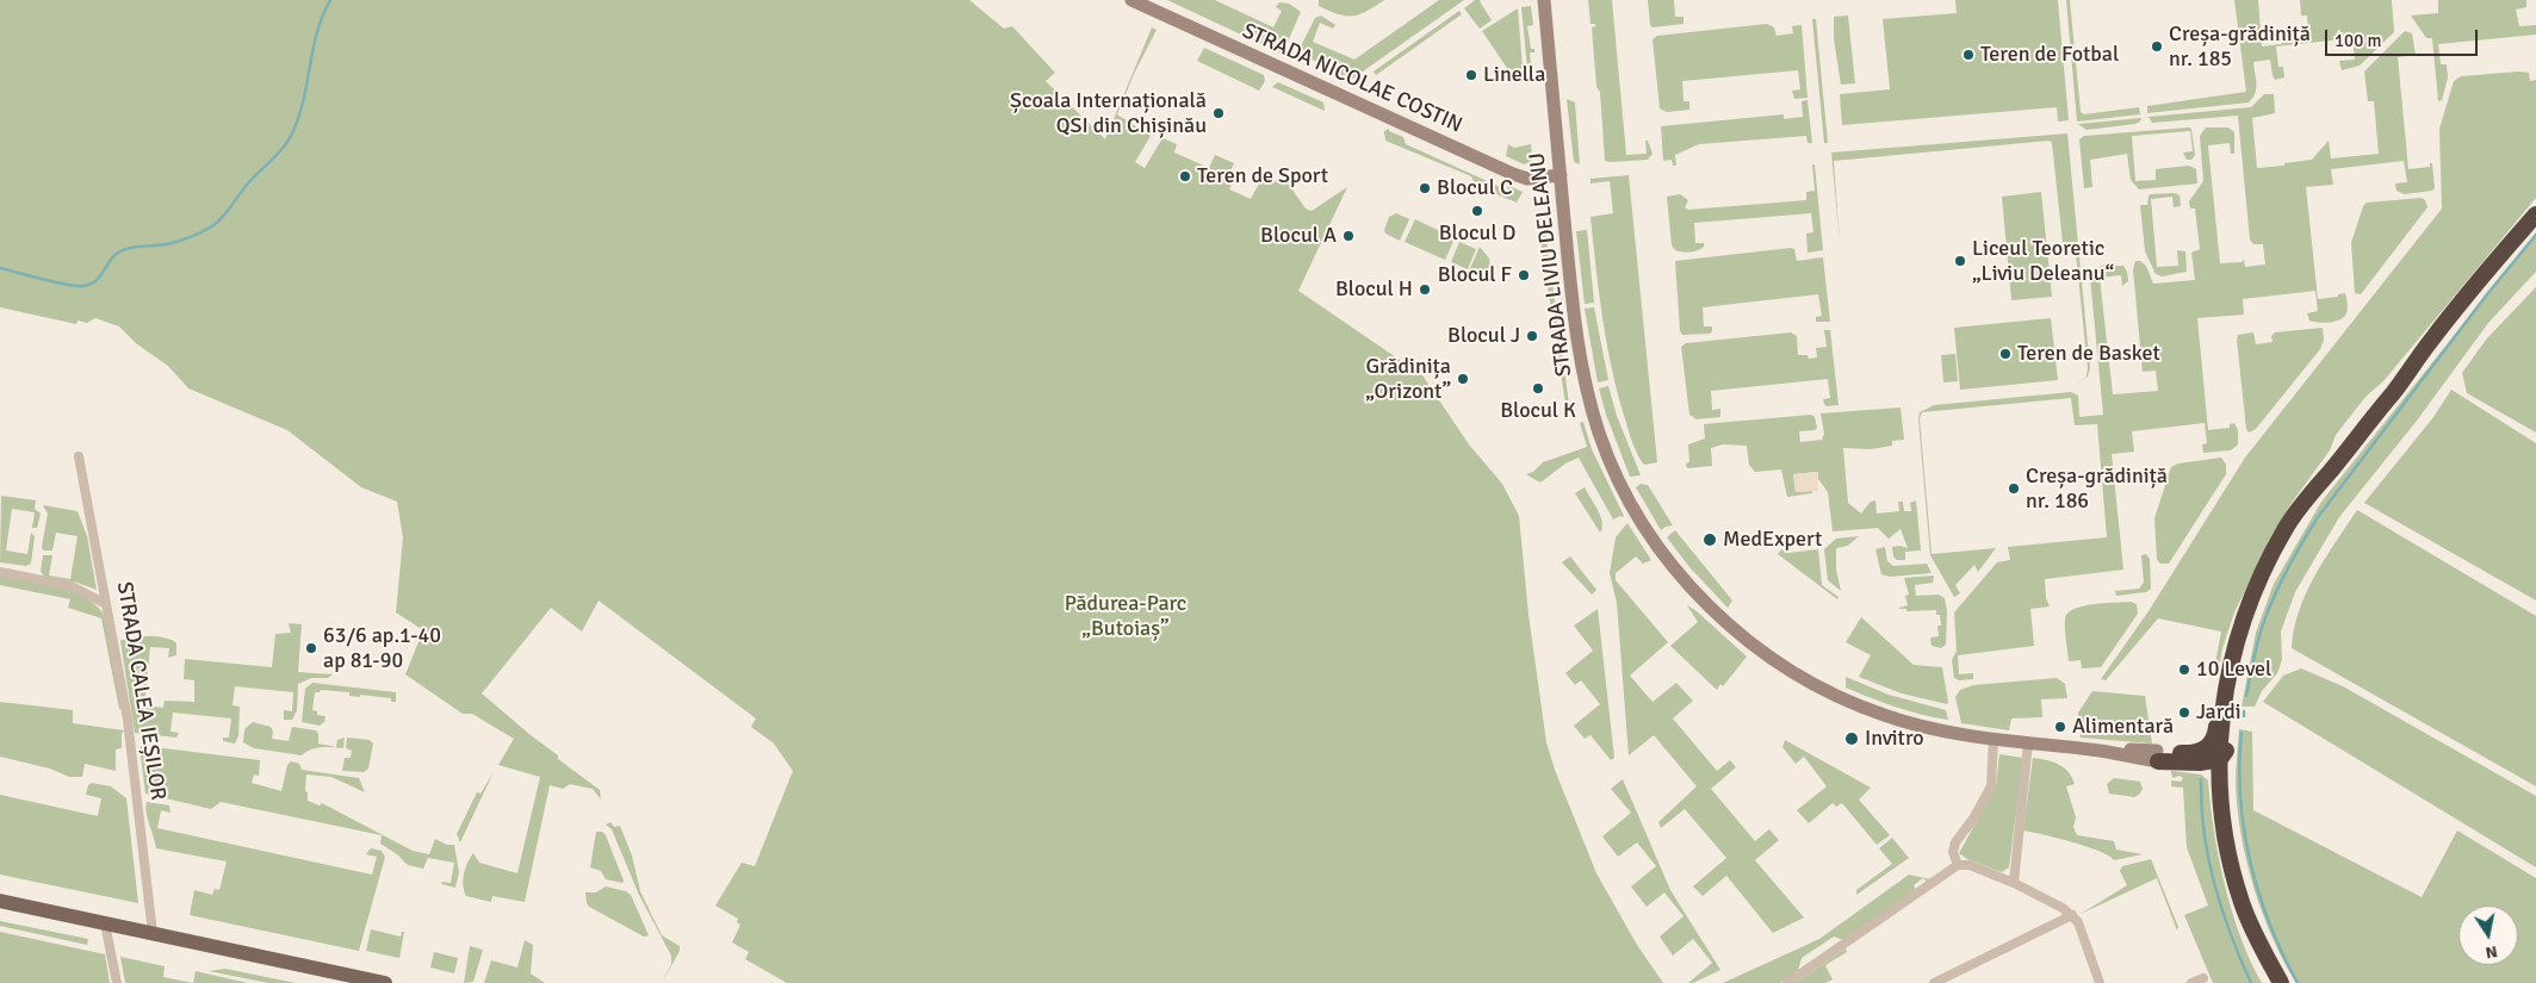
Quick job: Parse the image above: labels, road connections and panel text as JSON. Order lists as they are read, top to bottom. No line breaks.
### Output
{"streets":{"main road":["STRADA NICOLAE COSTIN","STRADA LIVIU DELEANU"],"street":["STRADA CALEA IEȘILOR"]},"crossings":[["STRADA NICOLAE COSTIN","STRADA LIVIU DELEANU"]],"parks":["Pădurea-Parc „Butoiaș”"],"places":["Creșa-grădiniță nr. 185","Teren de Fotbal","Linella","Școala Internațională QSI din Chișinău","Teren de Sport","Blocul C","Blocul D","Blocul A","Liceul Teoretic „Liviu Deleanu“","Blocul F","Blocul H","Blocul J","Teren de Basket","Grădinița „Orizont”","Blocul K","Creșa-grădiniță nr. 186","MedExpert","63/6 ap.1-40 ap 81-90","10 Level","Jardi","Alimentară","Invitro"],"scale_bar":"100 m","north":"bottom"}
